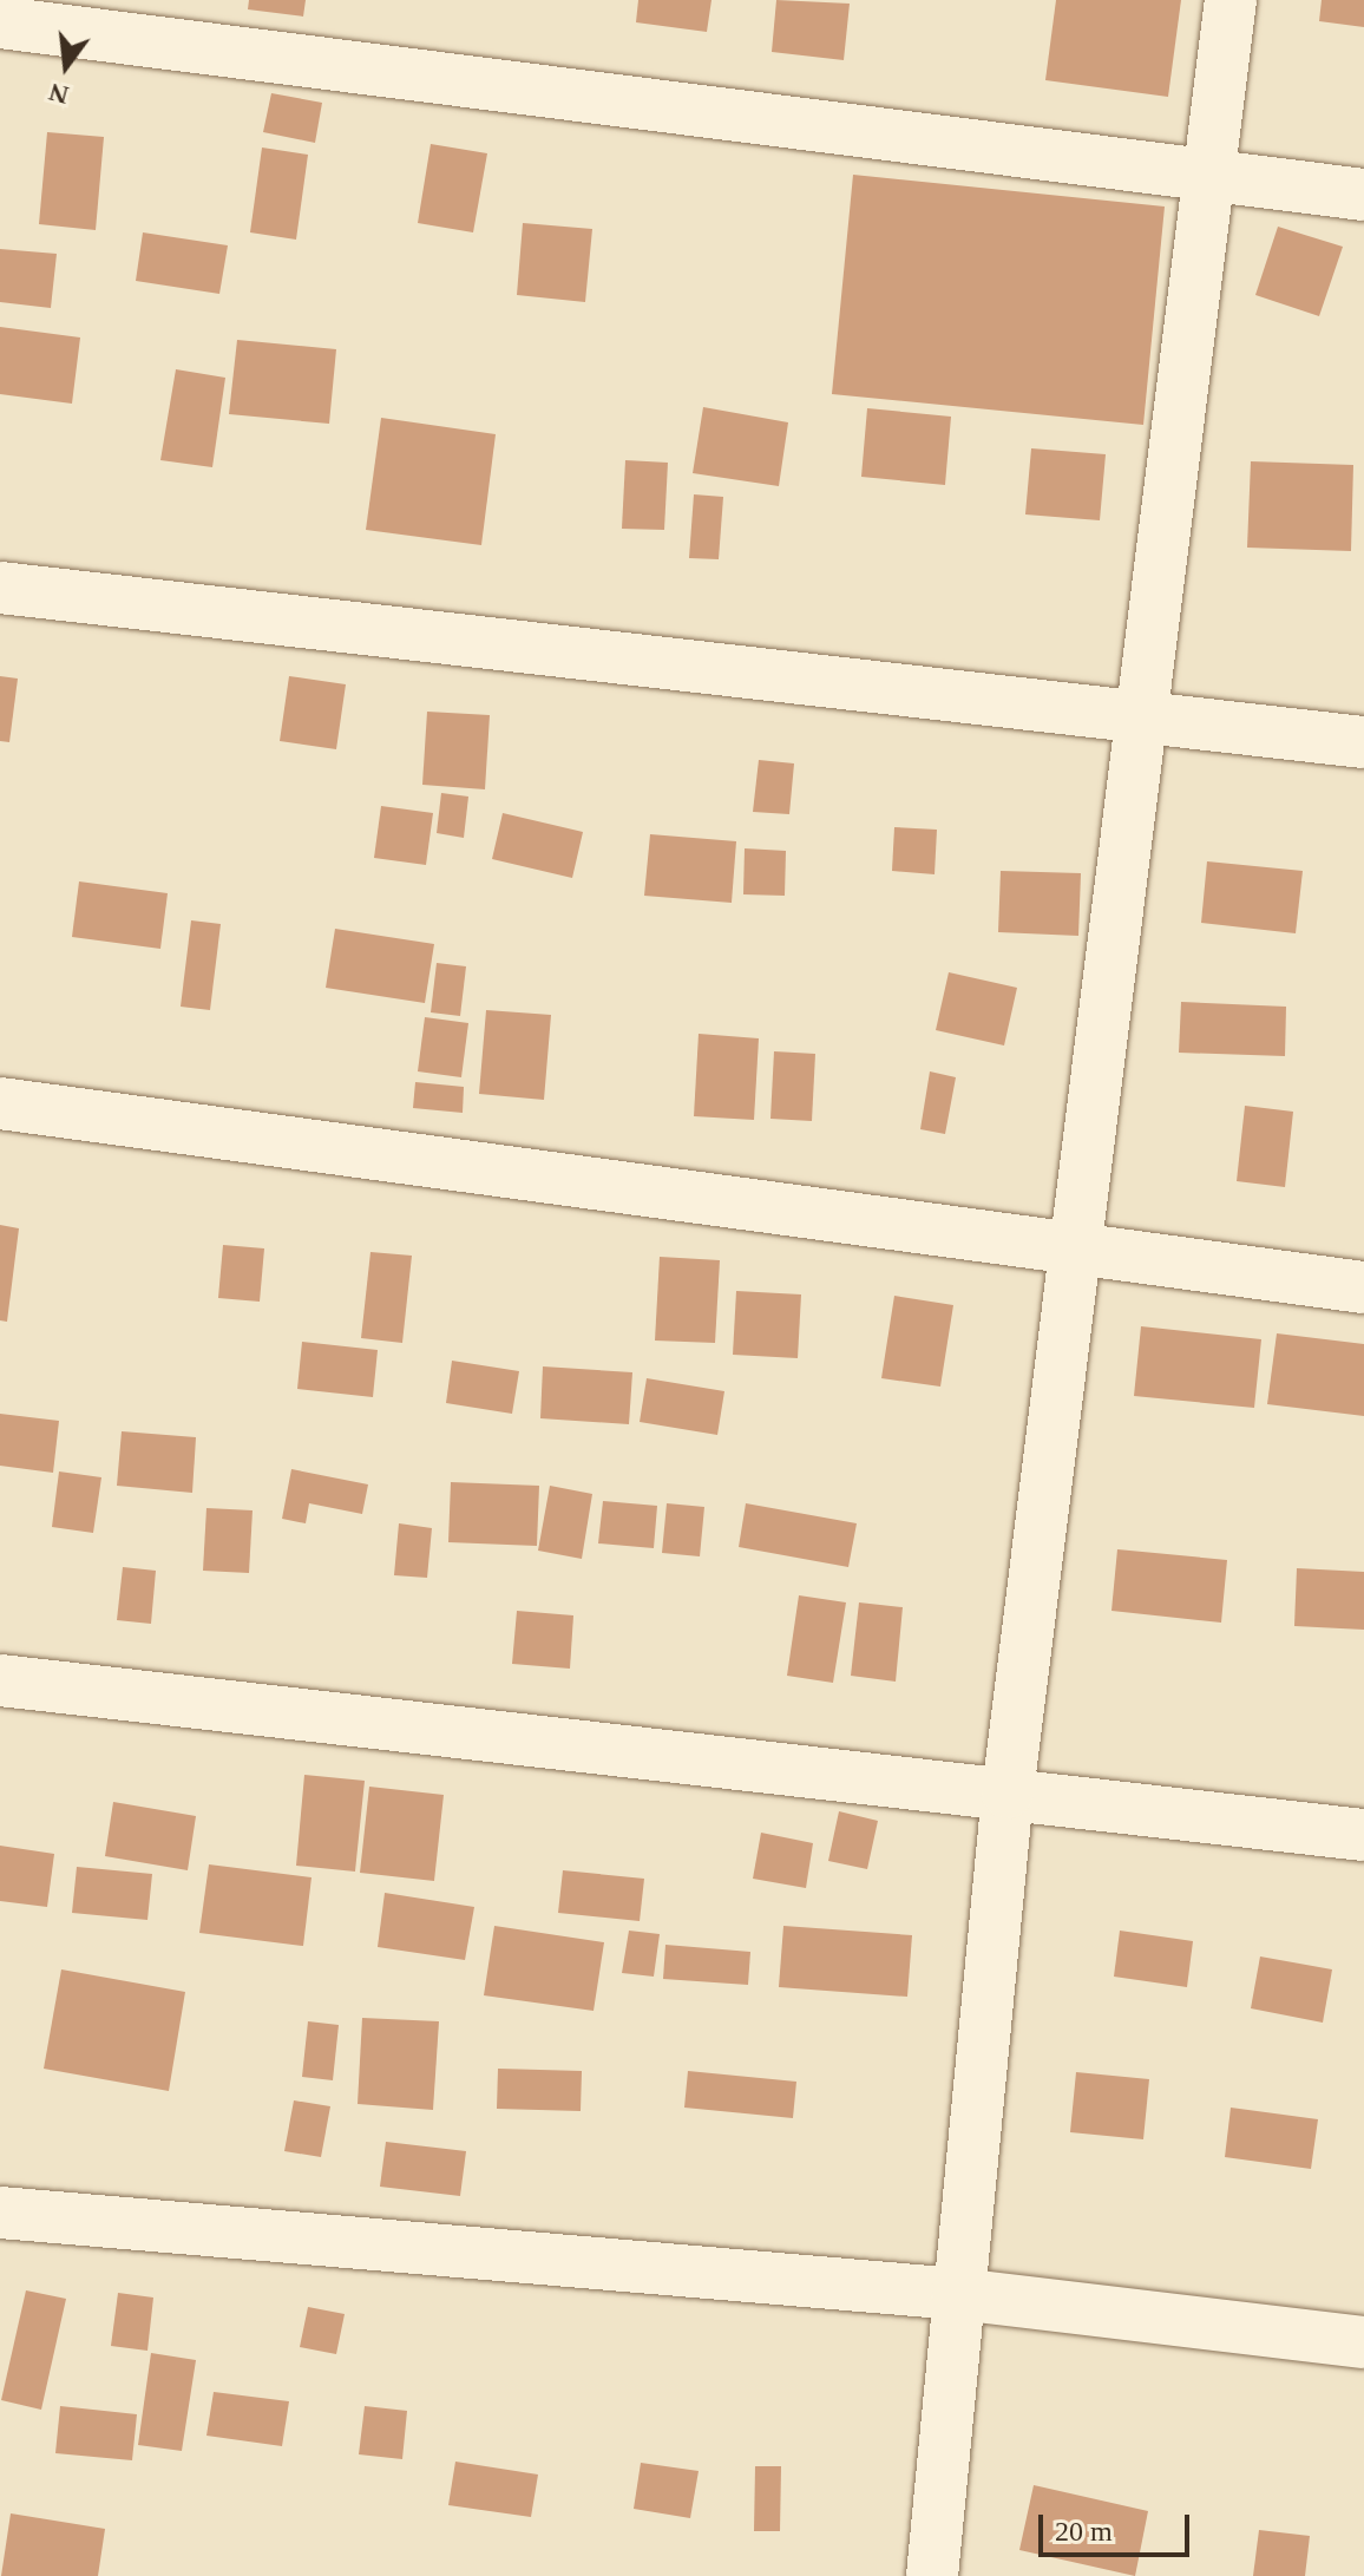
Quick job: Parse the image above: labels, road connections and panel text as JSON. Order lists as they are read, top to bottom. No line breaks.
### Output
{"scale_bar":"20 m","north":"bottom"}
